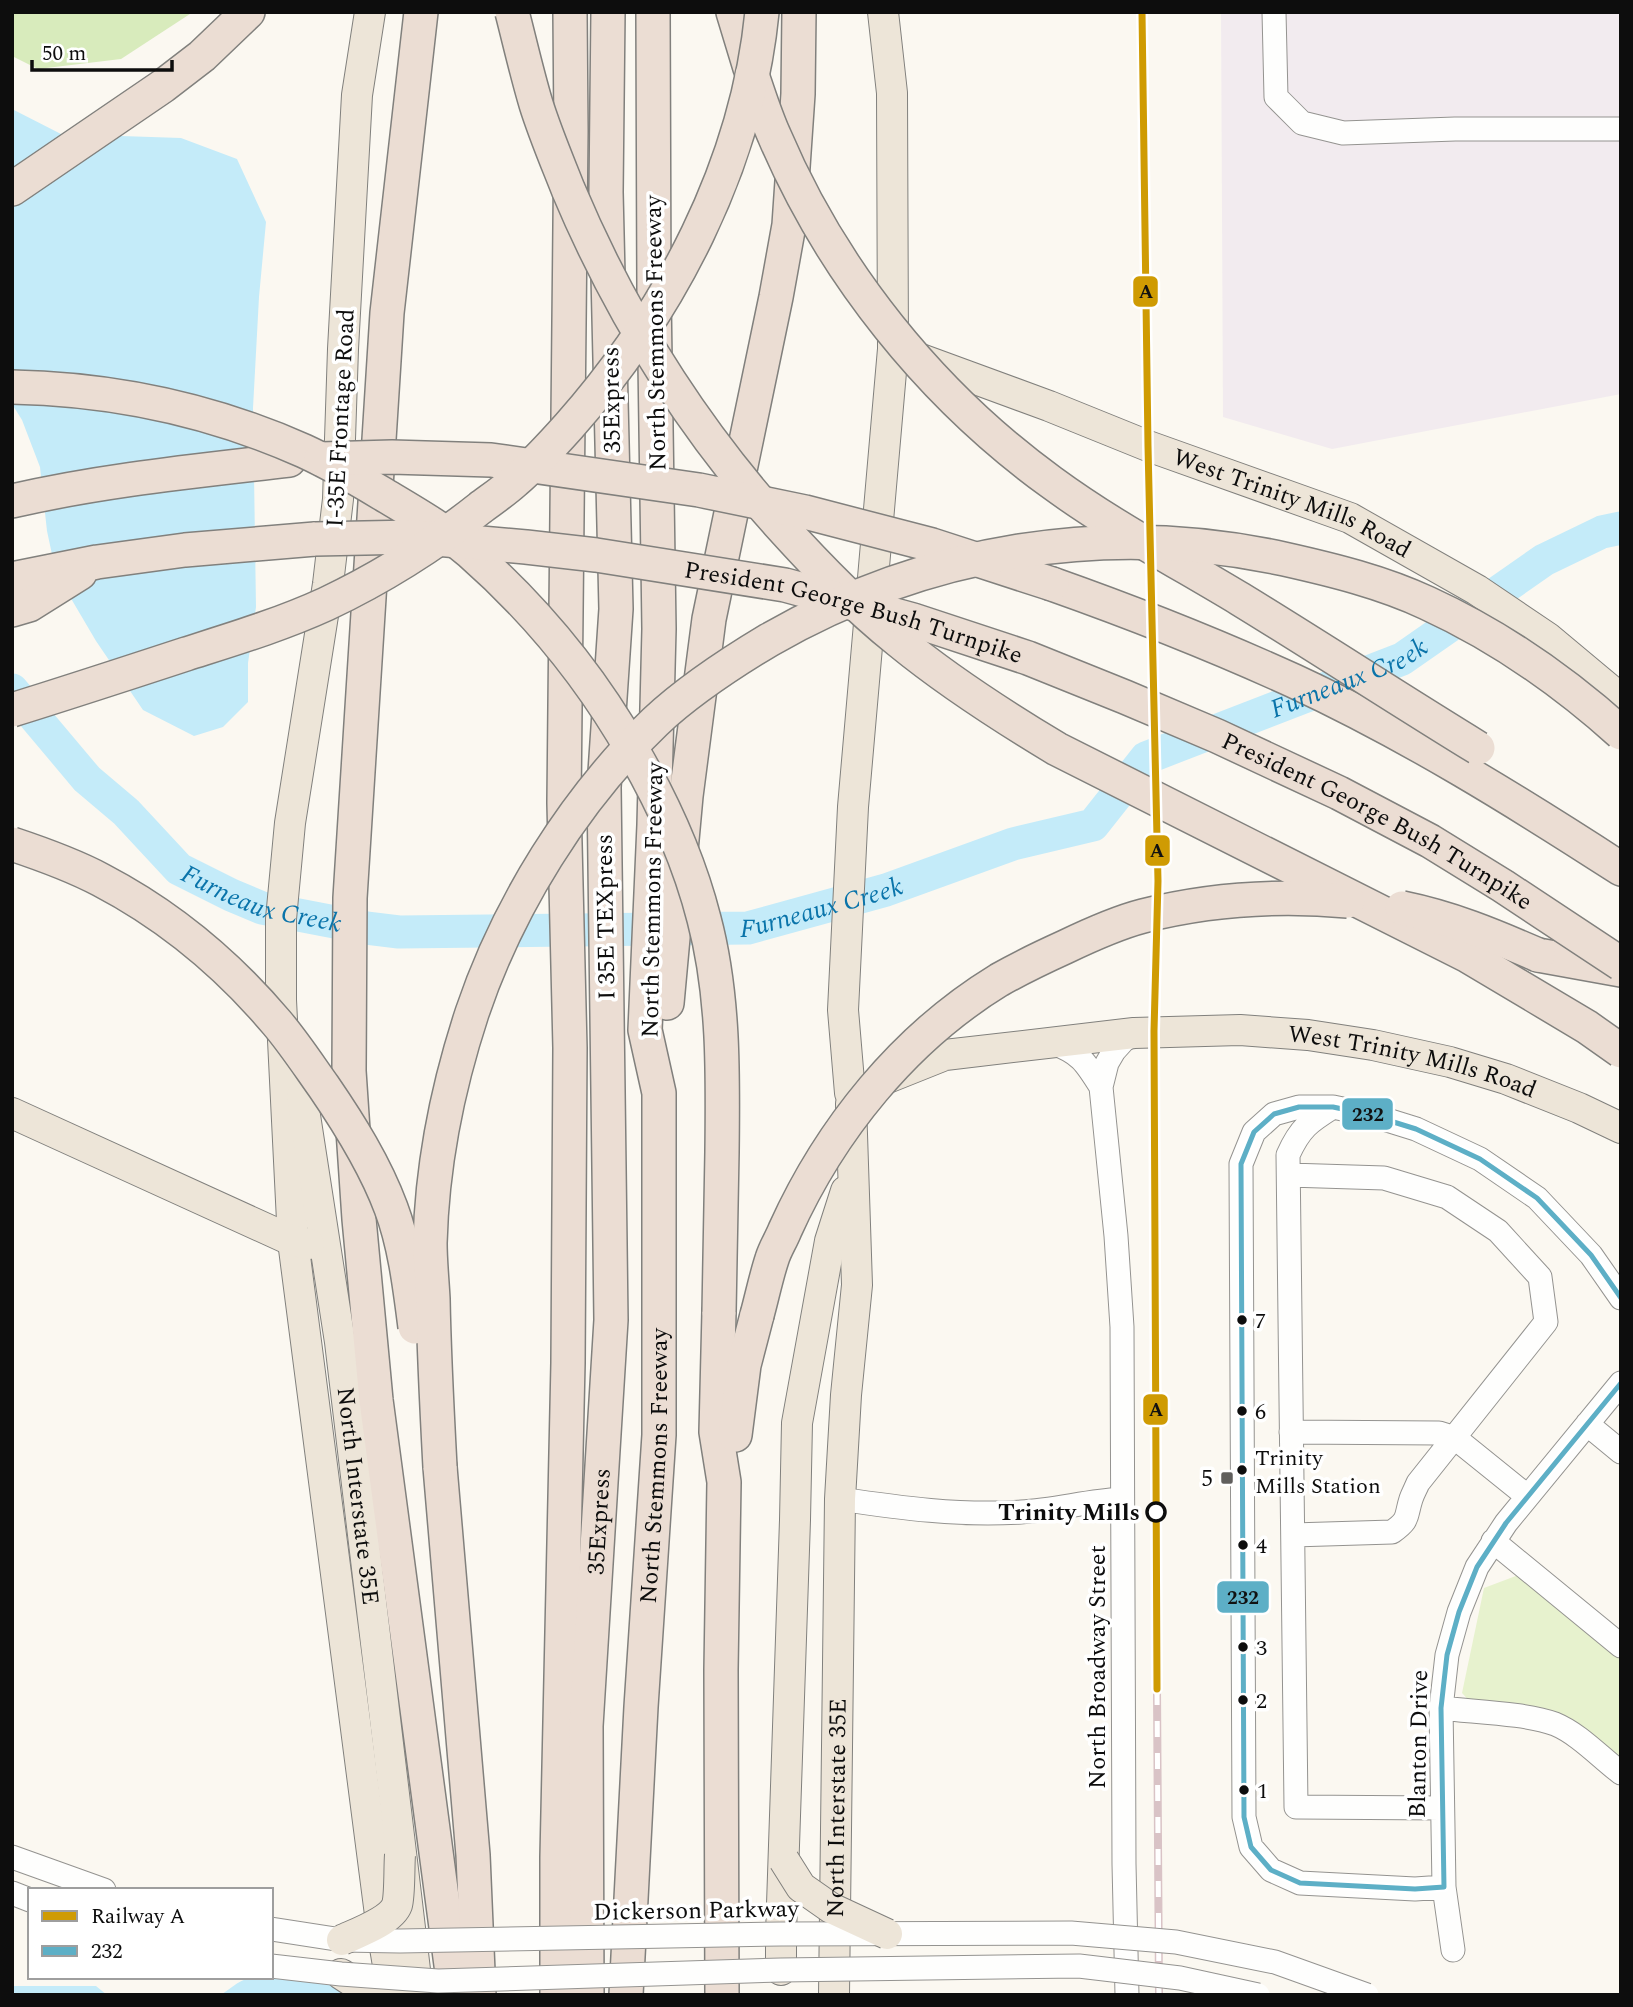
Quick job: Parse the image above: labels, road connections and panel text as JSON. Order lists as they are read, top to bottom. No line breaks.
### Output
{"streets":{"highway":["North Stemmons Freeway","35Express","President George Bush Turnpike","I 35E TEXpress"],"main road":["I-35E Frontage Road","West Trinity Mills Road","North Interstate 35E"],"street":["North Broadway Street","Blanton Drive","Dickerson Parkway"]},"crossings":[["35Express","I 35E TEXpress"],["I-35E Frontage Road","North Interstate 35E"],["West Trinity Mills Road","North Interstate 35E"],["West Trinity Mills Road","North Broadway Street"],["North Interstate 35E","Dickerson Parkway"]],"water":["Furneaux Creek"],"places":{"other":["7","6","Trinity Mills Station","Trinity Mills","4","3","2","1"],"transit":["5"]},"lines":["rail line A","transit line 232"],"legend":["Railway A","232"],"scale_bar":"50 m"}
